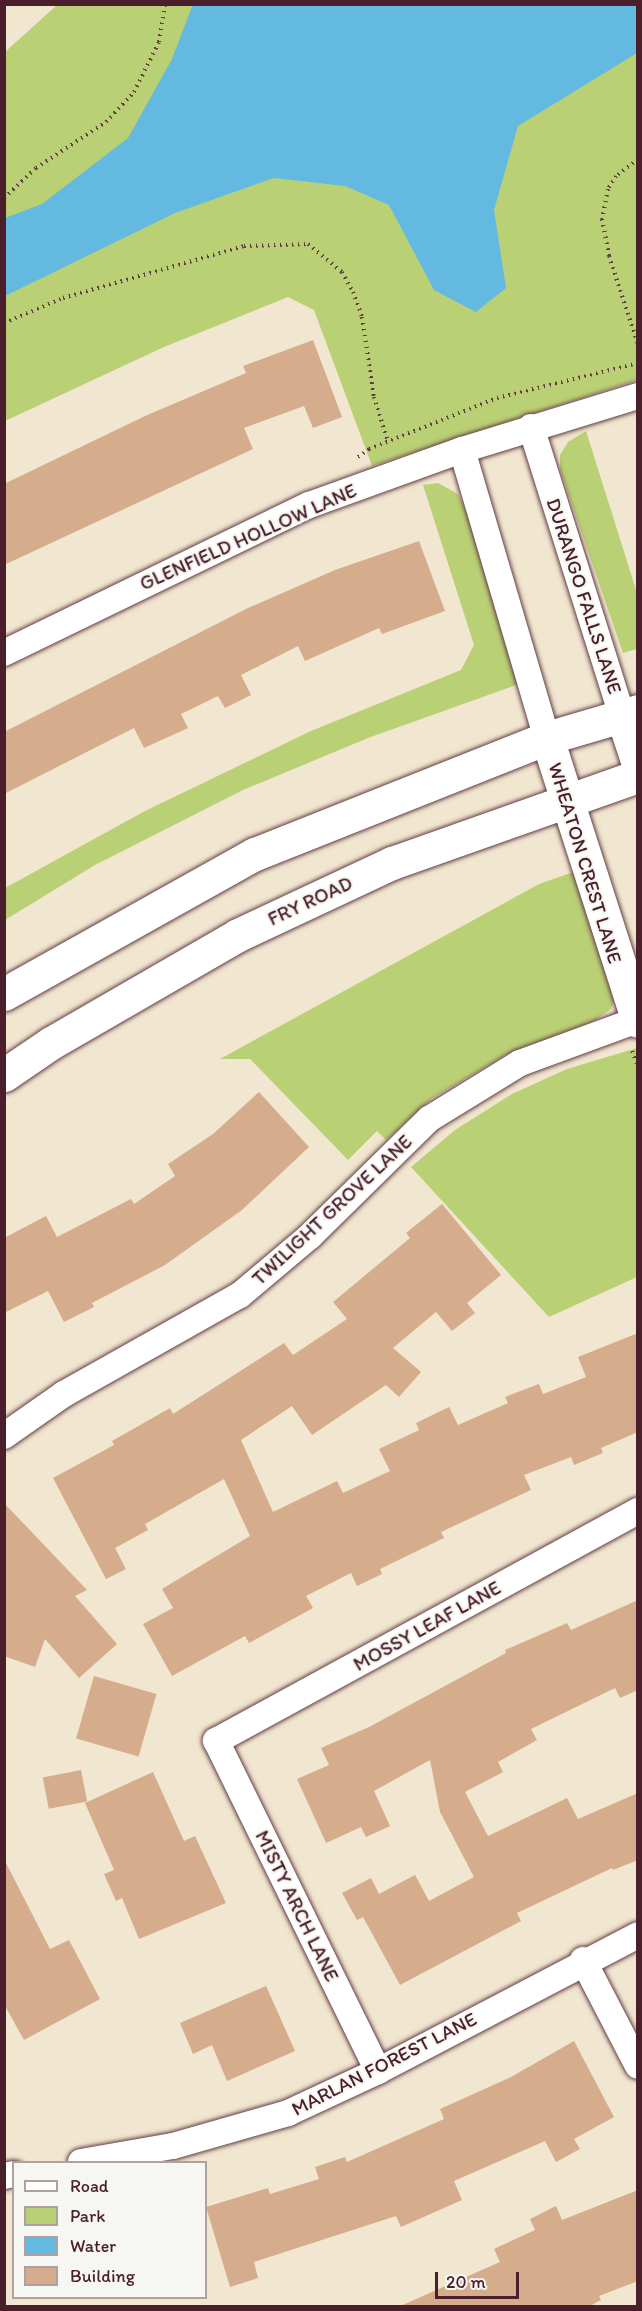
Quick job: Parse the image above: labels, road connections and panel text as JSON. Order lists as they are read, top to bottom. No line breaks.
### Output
{"streets":{"main road":["DURANGO FALLS LANE","WHEATON CREST LANE","FRY ROAD"],"street":["GLENFIELD HOLLOW LANE","TWILIGHT GROVE LANE","MOSSY LEAF LANE","MISTY ARCH LANE","MARLAN FOREST LANE"]},"crossings":[["GLENFIELD HOLLOW LANE","DURANGO FALLS LANE"],["WHEATON CREST LANE","FRY ROAD"],["WHEATON CREST LANE","TWILIGHT GROVE LANE"],["MOSSY LEAF LANE","MISTY ARCH LANE"],["MISTY ARCH LANE","MARLAN FOREST LANE"]],"legend":["Road","Park","Water","Building"],"scale_bar":"20 m"}
